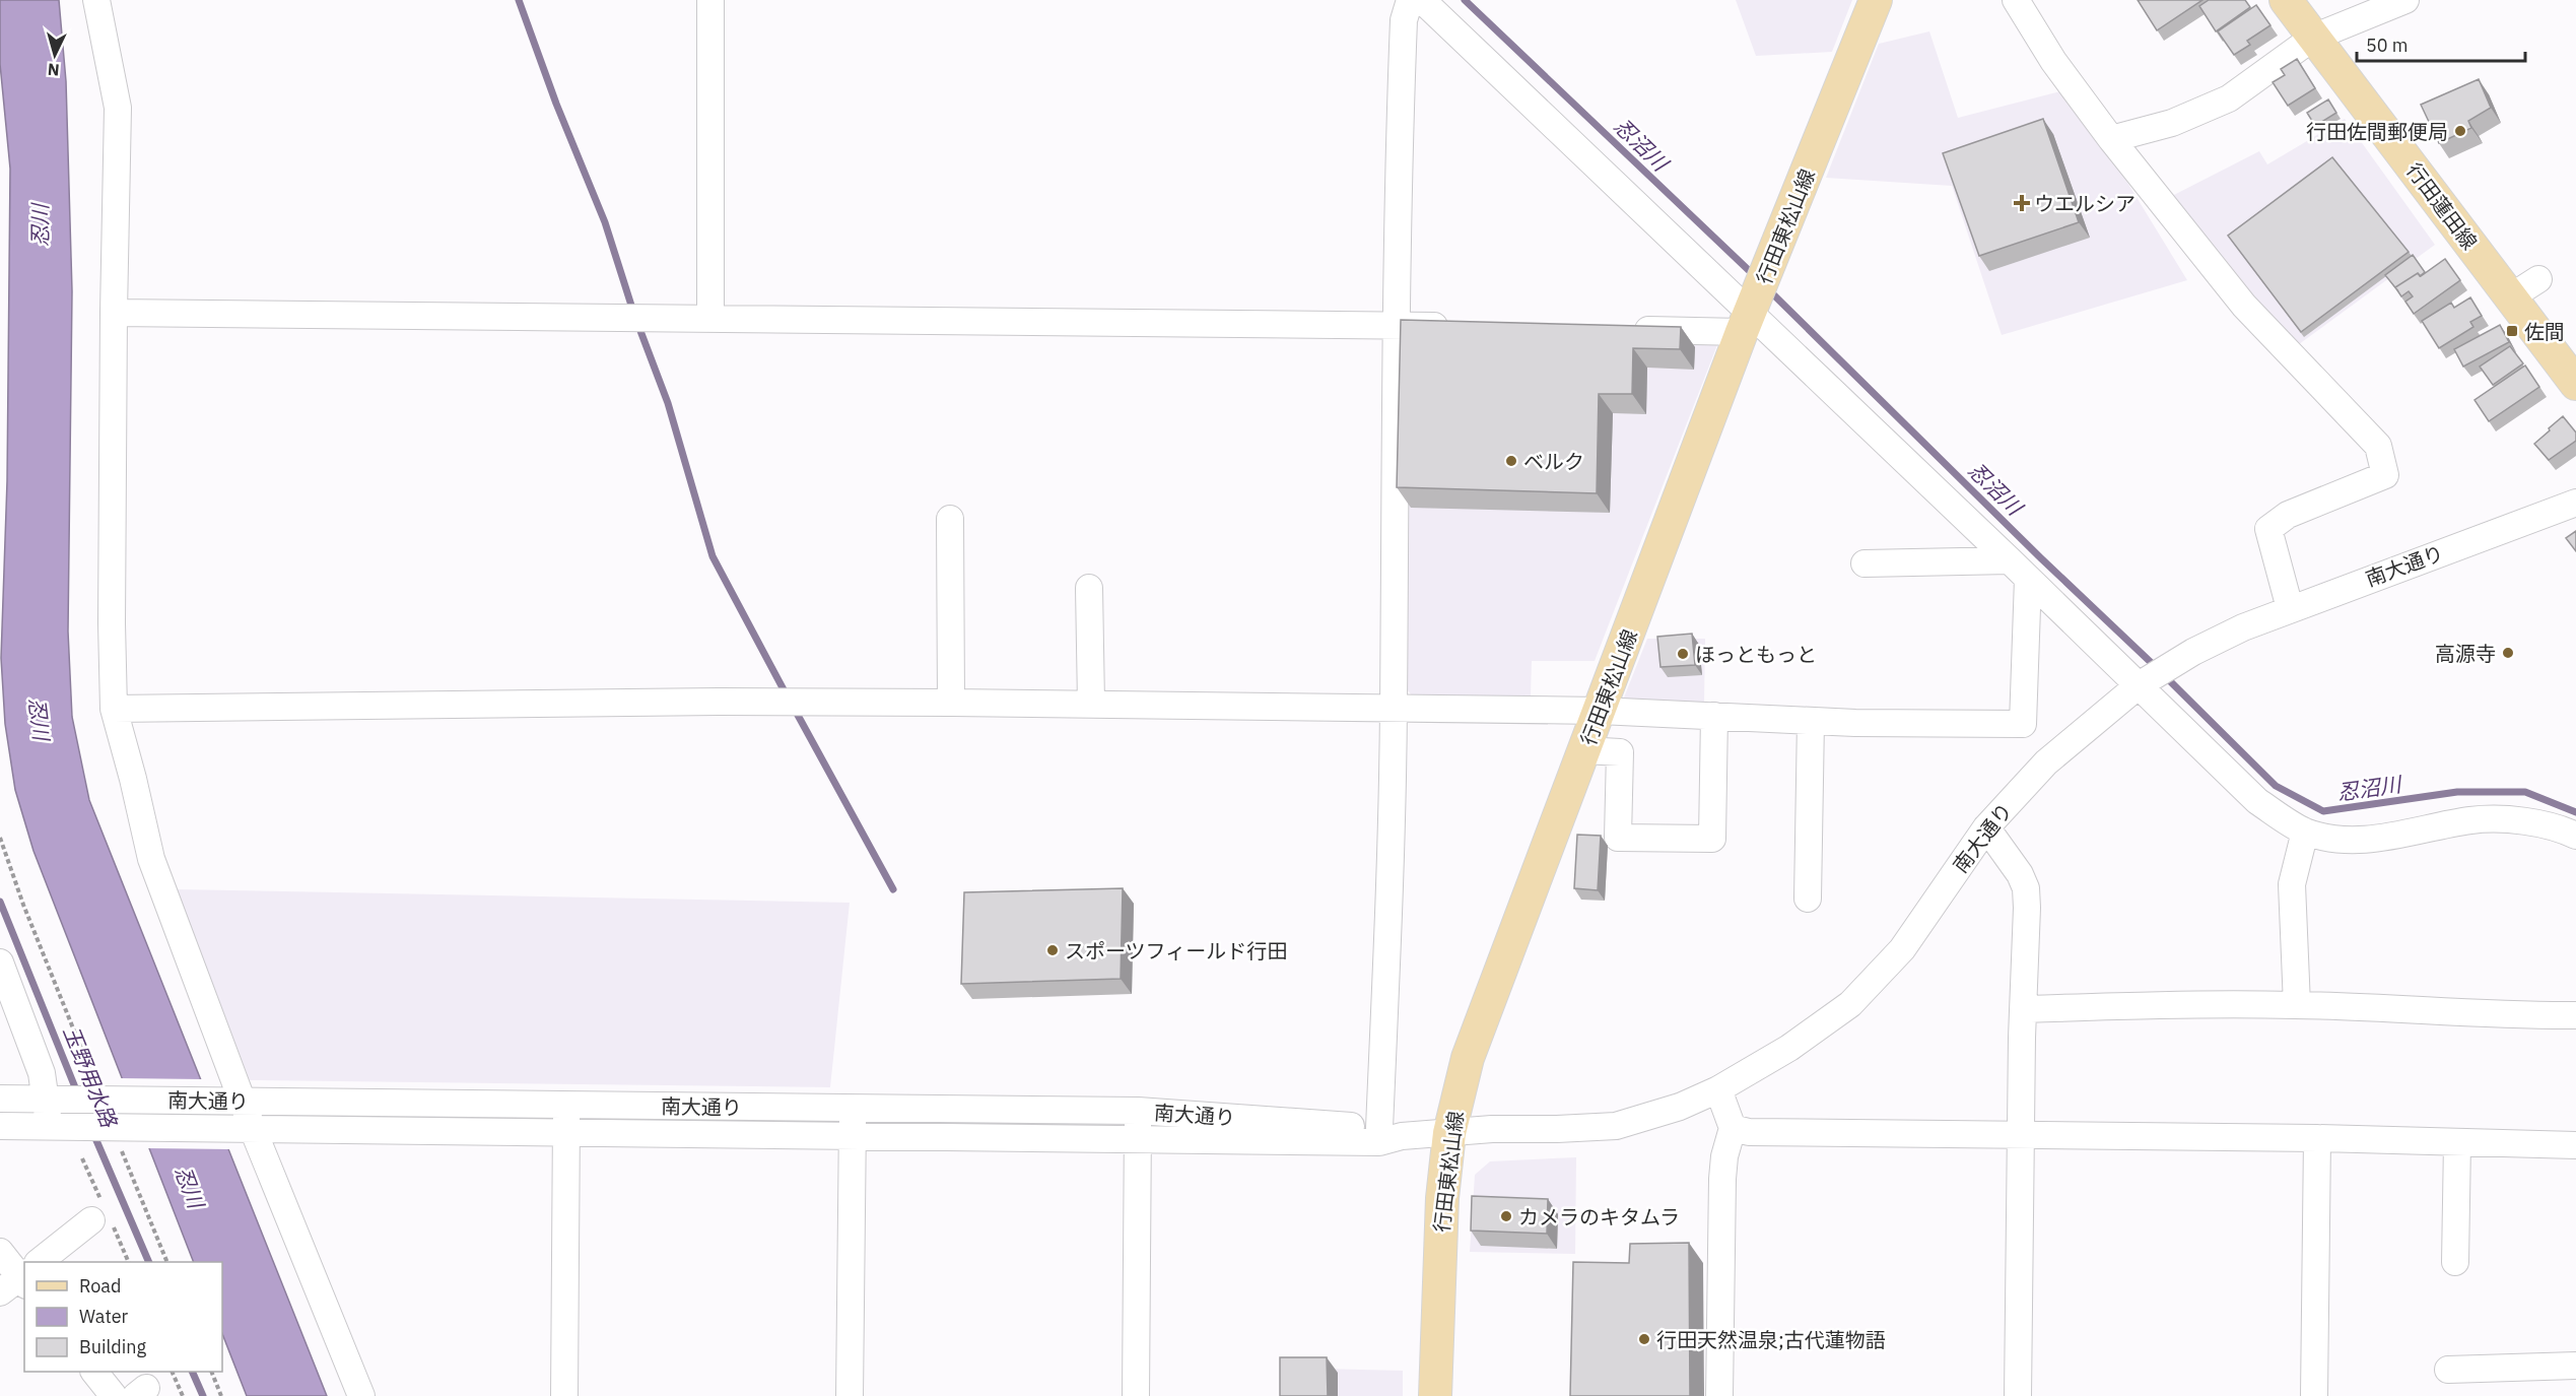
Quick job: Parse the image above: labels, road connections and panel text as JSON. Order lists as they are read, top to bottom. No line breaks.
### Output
{"streets":{"main road":["行田蓮田線","行田東松山線"],"street":["南大通り"]},"crossings":[["行田東松山線","南大通り"]],"water":["忍沼川","忍川","玉野用水路"],"places":{"other":["行田佐間郵便局","ベルク","高源寺","ほっともっと","スポーツフィールド行田","カメラのキタムラ","行田天然温泉;古代蓮物語"],"health":["ウエルシア"],"transit":["佐間"]},"legend":["Road","Water","Building"],"scale_bar":"50 m","north":"bottom"}
